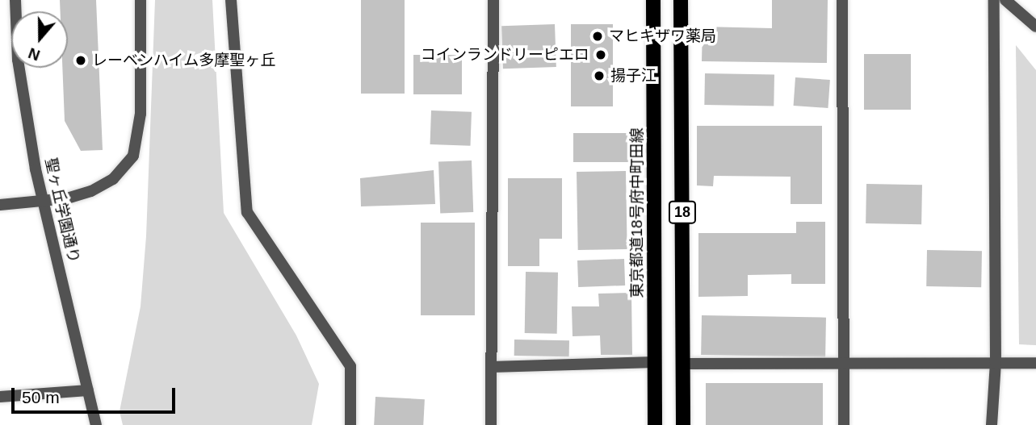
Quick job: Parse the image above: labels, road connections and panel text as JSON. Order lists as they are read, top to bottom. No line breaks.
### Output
{"streets":{"main road":["18","東京都道18号府中町田線"],"street":["聖ヶ丘学園通り"]},"places":["マヒキザワ薬局","コインランドリーピエロ","レーベンハイム多摩聖ヶ丘","揚子江"],"scale_bar":"50 m","north":"bottom"}
